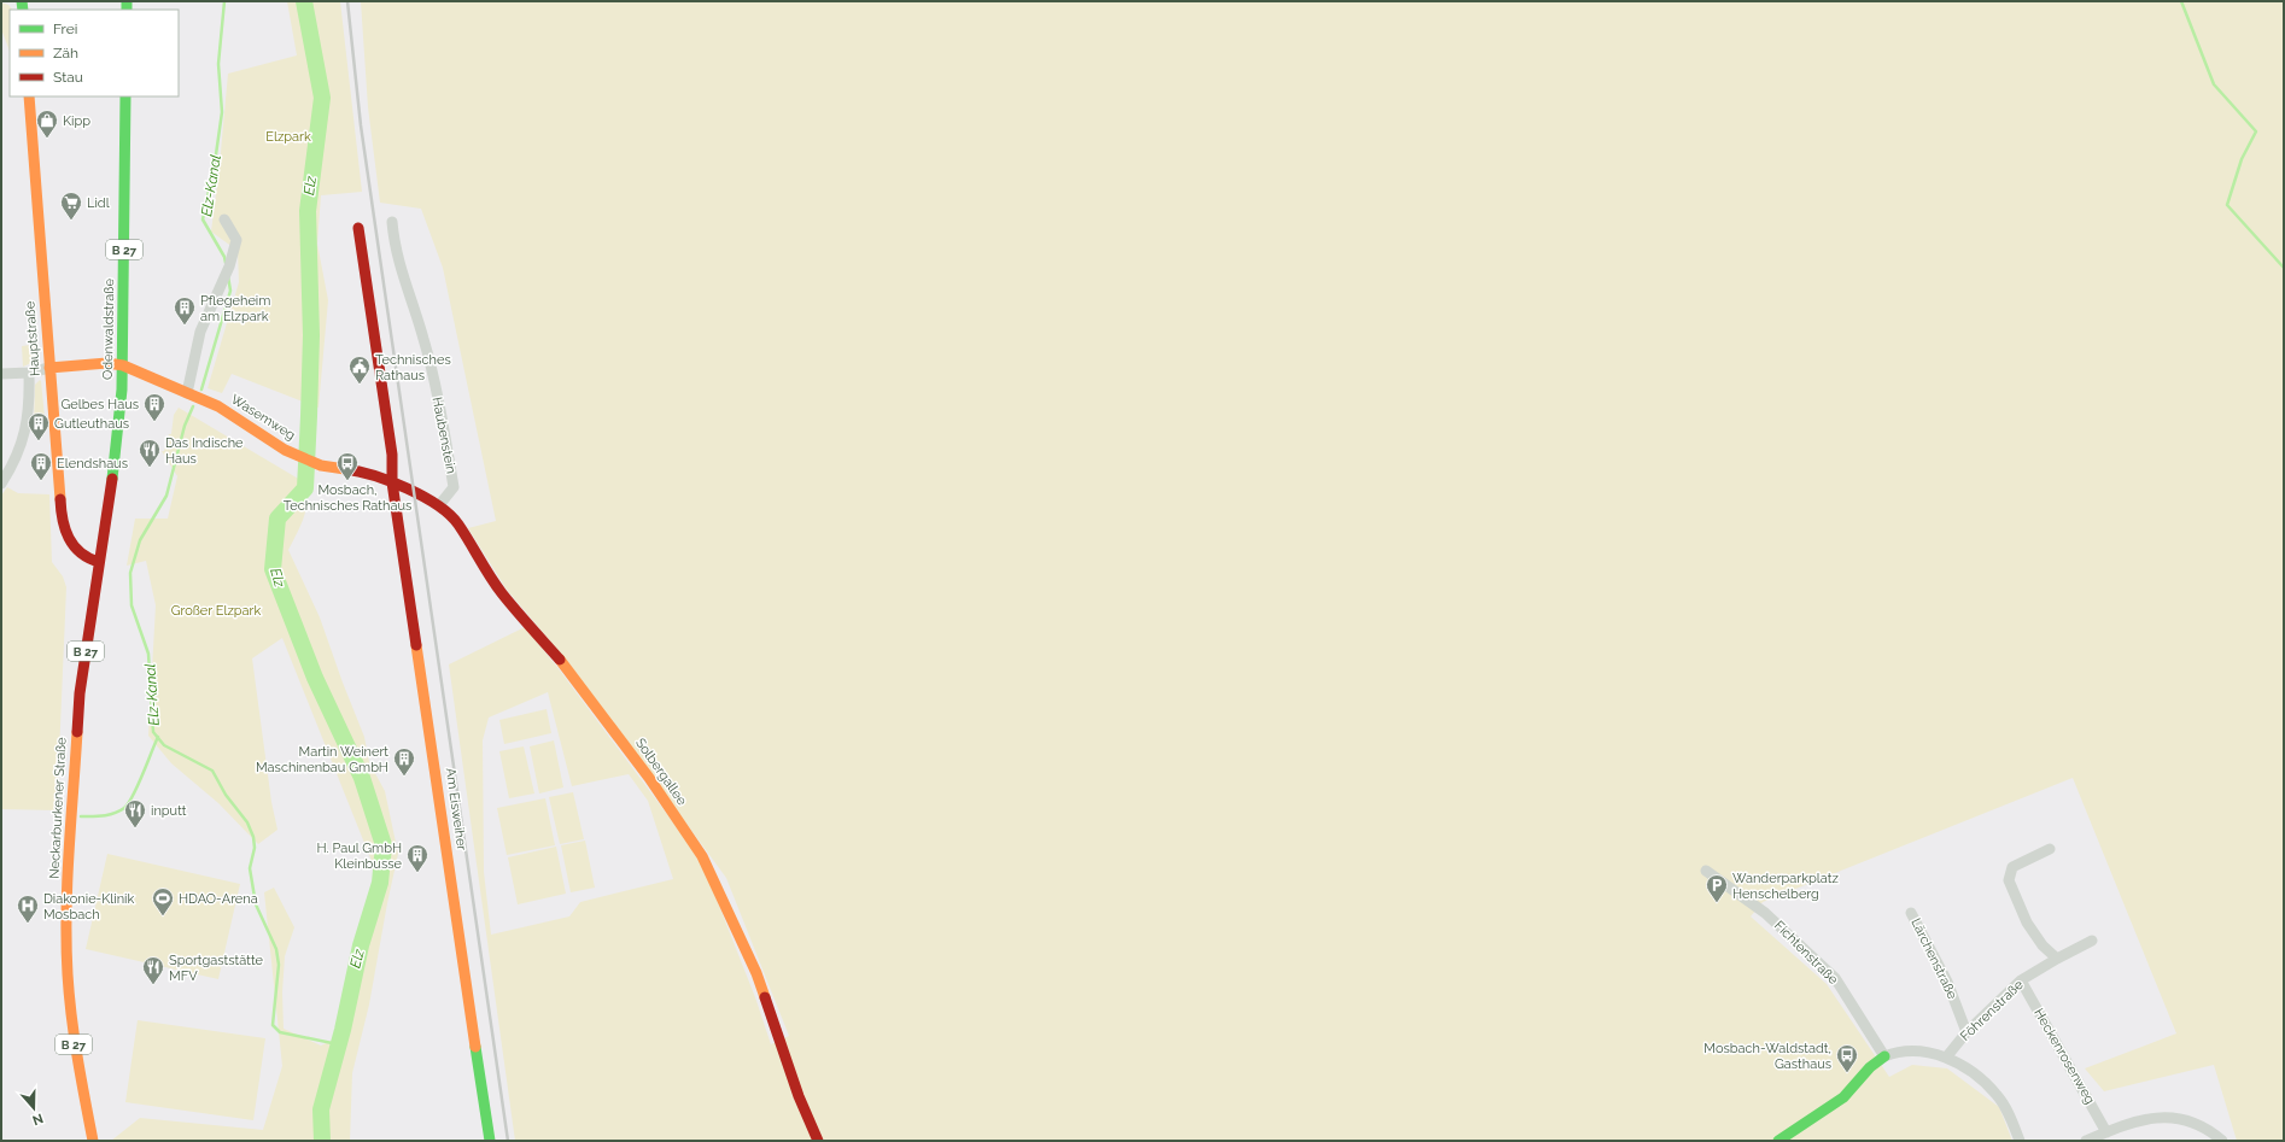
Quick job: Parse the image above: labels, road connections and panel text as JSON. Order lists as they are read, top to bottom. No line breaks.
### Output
{"streets":{"street":["B 27","Odenwaldstraße","Hauptstraße","Wasemweg","Haubenstein","Solbergallee","Neckarburkener Straße","Am Eisweiher","Fichtenstraße","Lärchenstraße","Föhrenstraße","Heckenrosenweg"]},"crossings":[["Odenwaldstraße","Hauptstraße"],["Odenwaldstraße","Wasemweg"],["Odenwaldstraße","Neckarburkener Straße"],["Hauptstraße","Wasemweg"],["Hauptstraße","Neckarburkener Straße"],["Wasemweg","Solbergallee"],["Wasemweg","Am Eisweiher"],["Haubenstein","Solbergallee"],["Solbergallee","Am Eisweiher"],["Lärchenstraße","Föhrenstraße"],["Föhrenstraße","Heckenrosenweg"]],"water":["Elz-Kanal","Elz"],"parks":["Elzpark","Großer Elzpark"],"places":{"shop":["Kipp"],"supermarket":["Lidl"],"building":["Pflegeheim am Elzpark","Gelbes Haus","Gutleuthaus","Elendshaus","Martin Weinert Maschinenbau GmbH","H. Paul GmbH Kleinbusse"],"public building":["Technisches Rathaus"],"restaurant":["Das Indische Haus","inputt","Sportgaststätte MFV"],"bus stop":["Mosbach, Technisches Rathaus","Mosbach-Waldstadt, Gasthaus"],"parking":["Wanderparkplatz Henschelberg"],"sports":["HDAO-Arena"],"hospital":["Diakonie-Klinik Mosbach"]},"legend":["Frei","Zäh","Stau"],"north":"bottom"}
